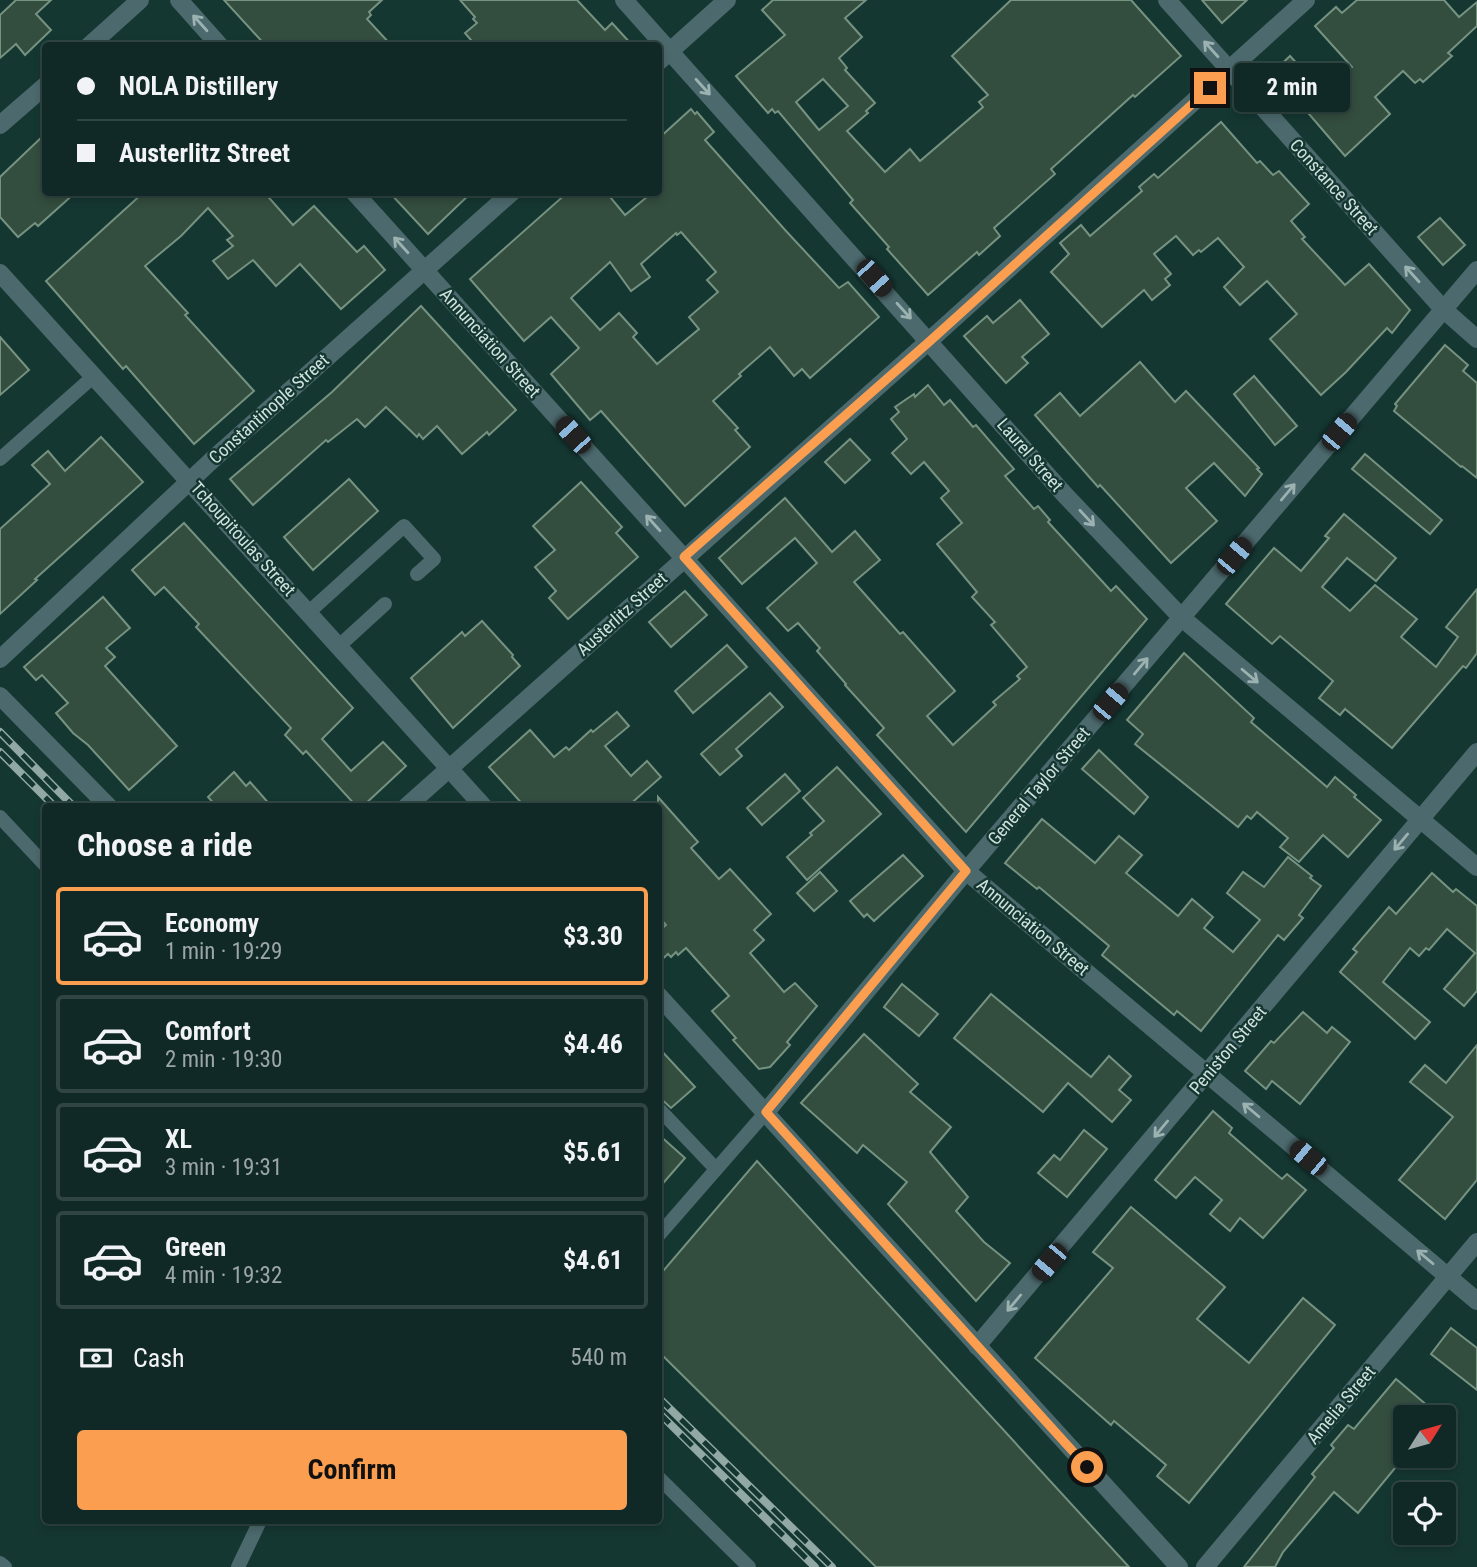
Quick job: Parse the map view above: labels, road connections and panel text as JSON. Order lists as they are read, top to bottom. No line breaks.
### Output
{"streets":{"street":["Constance Street","Annunciation Street","Constantinople Street","Laurel Street","Tchoupitoulas Street","Austerlitz Street","General Taylor Street","Peniston Street","Amelia Street"]},"crossings":[["Constance Street","Austerlitz Street"],["Constance Street","General Taylor Street"],["Annunciation Street","Constantinople Street"],["Annunciation Street","Austerlitz Street"],["Annunciation Street","General Taylor Street"],["Annunciation Street","Peniston Street"],["Annunciation Street","Amelia Street"],["Constantinople Street","Tchoupitoulas Street"],["Laurel Street","Austerlitz Street"],["Laurel Street","General Taylor Street"],["Laurel Street","Peniston Street"],["Tchoupitoulas Street","Austerlitz Street"]],"one_way":["Constance Street","Annunciation Street","Laurel Street","General Taylor Street","Peniston Street"],"north":"top right","page":{"banner":["NOLA Distillery","Austerlitz Street"],"bubble":"2 min","heading":"Choose a ride","list":[{"name":"Economy","note":"1 min · 19:29","value":"$3.30"},{"name":"Comfort","note":"2 min · 19:30","value":"$4.46"},{"name":"XL","note":"3 min · 19:31","value":"$5.61"},{"name":"Green","note":"4 min · 19:32","value":"$4.61"}],"pay":["Cash","540 m"],"buttons":"Confirm"}}
